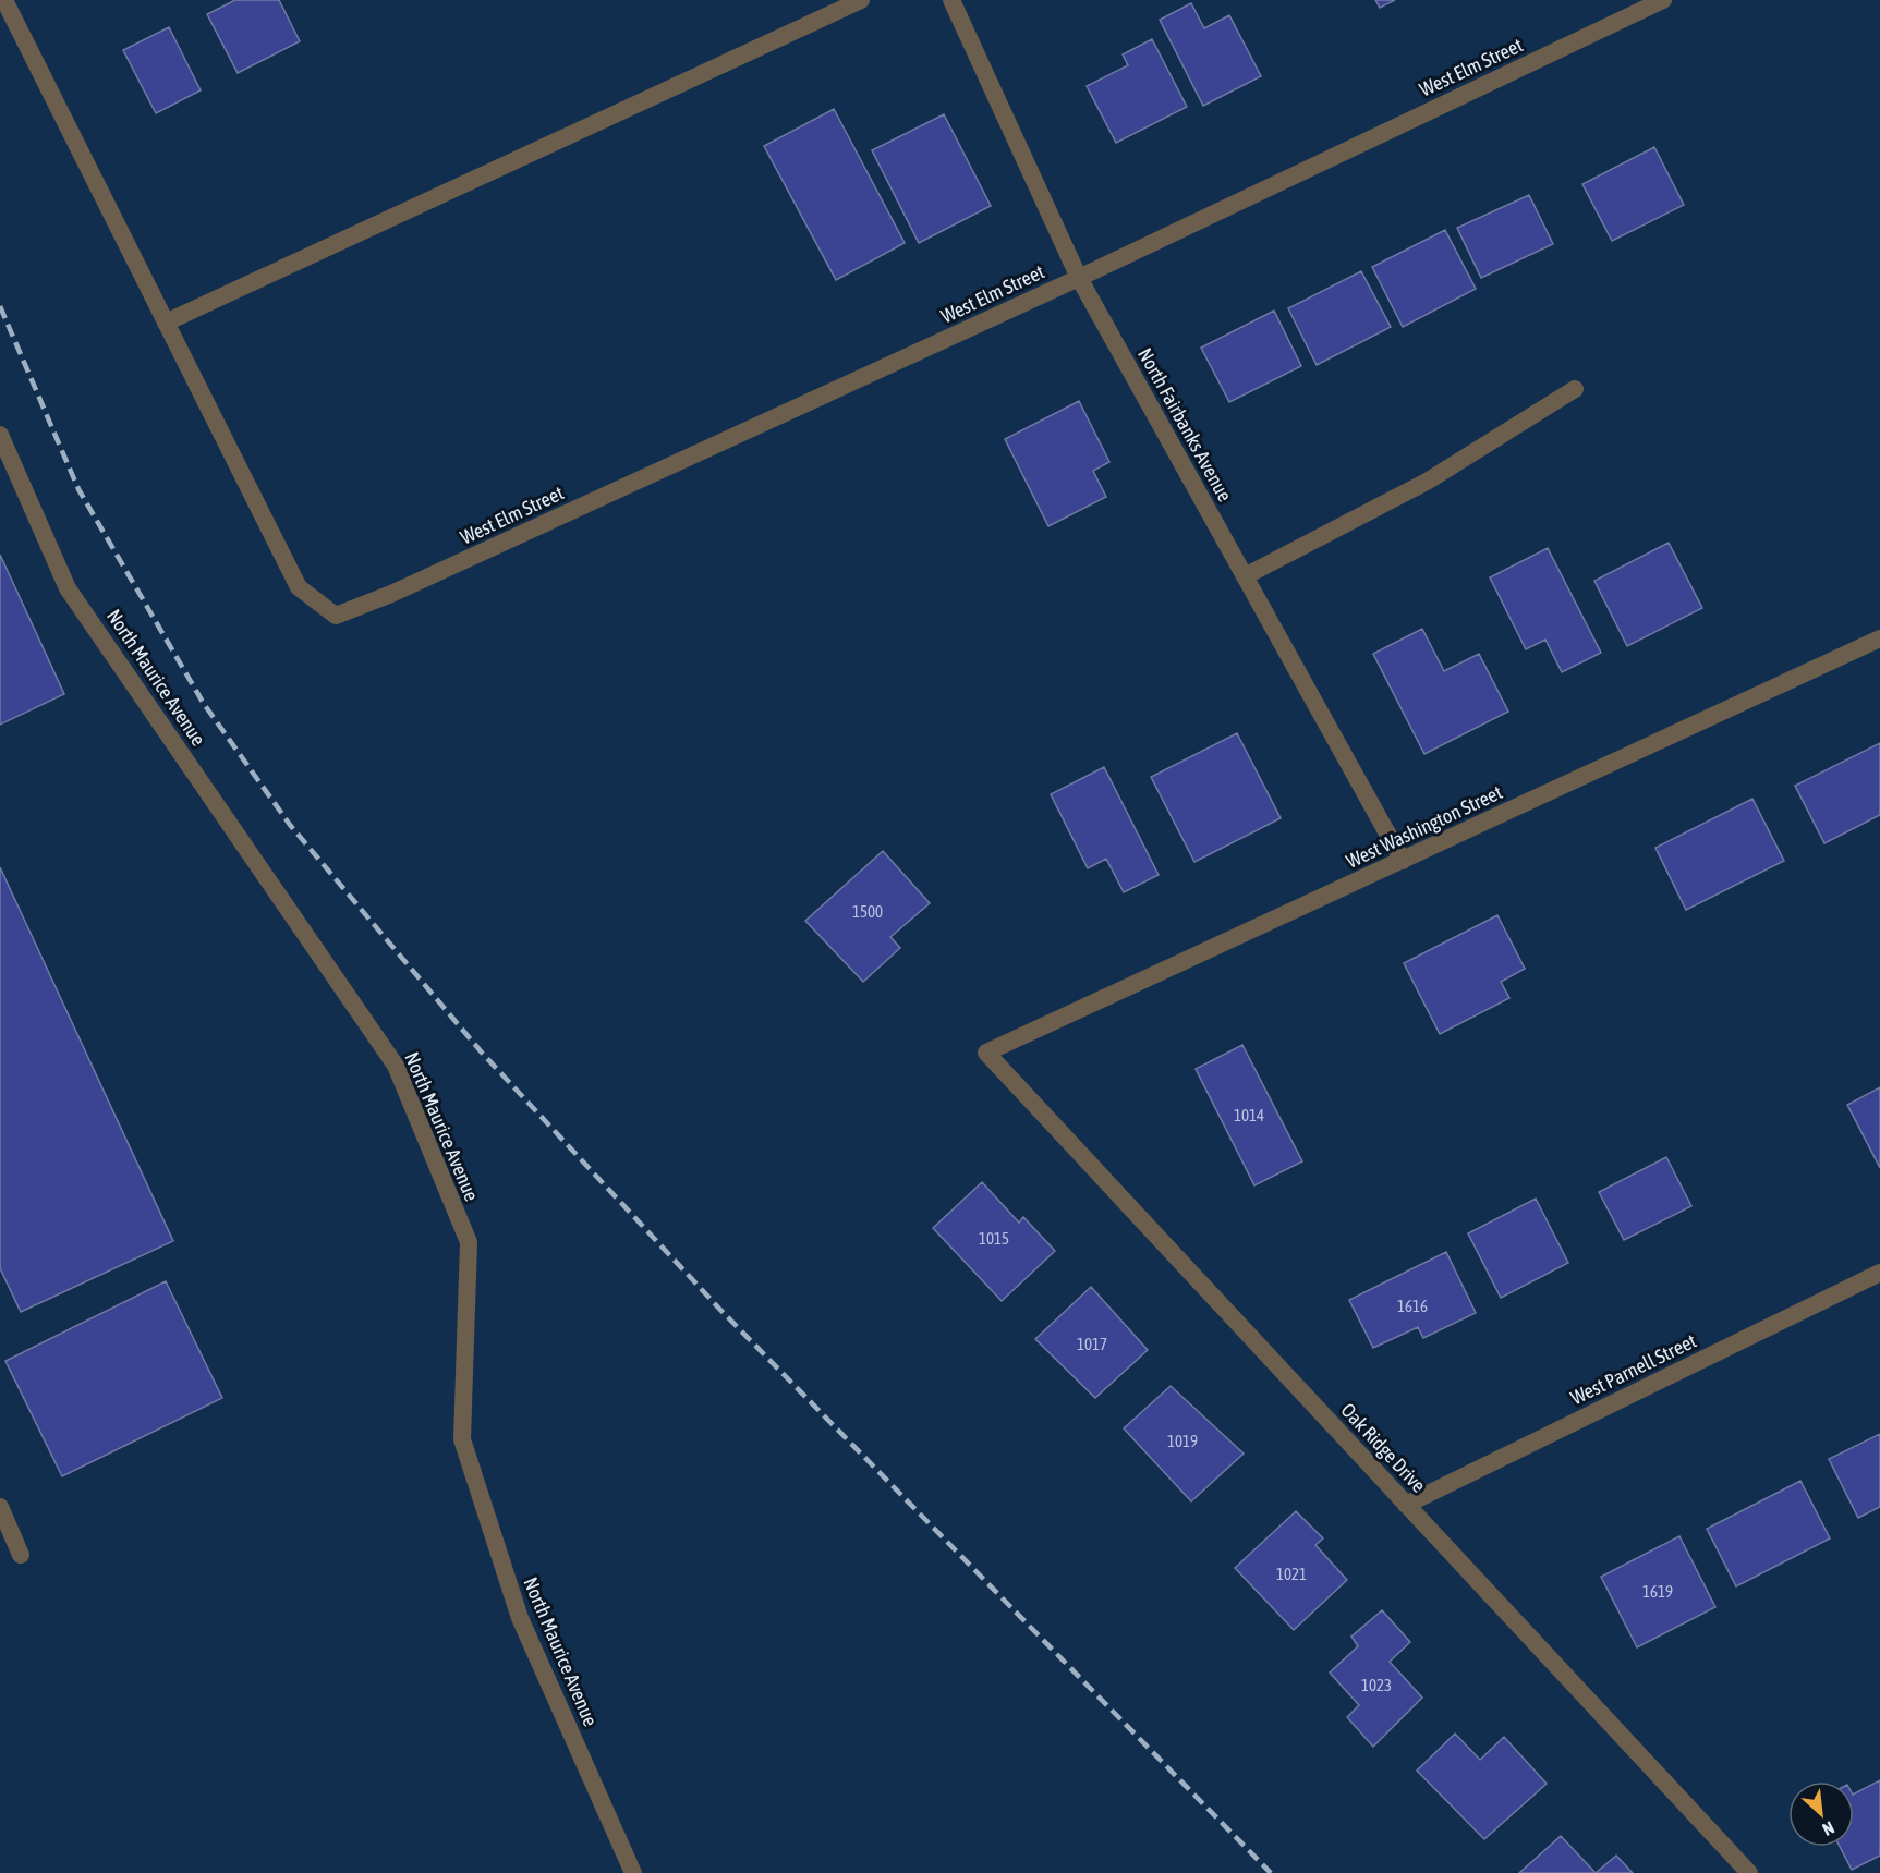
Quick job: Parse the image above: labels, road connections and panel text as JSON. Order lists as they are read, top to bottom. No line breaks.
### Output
{"streets":{"street":["West Elm Street","North Fairbanks Avenue","North Maurice Avenue","West Washington Street","West Parnell Street","Oak Ridge Drive"]},"crossings":[["West Elm Street","North Fairbanks Avenue"],["North Fairbanks Avenue","West Washington Street"],["West Washington Street","Oak Ridge Drive"],["West Parnell Street","Oak Ridge Drive"]],"house_numbers":["1500","1014","1015","1616","1017","1019","1021","1619","1023"],"north":"bottom right"}
